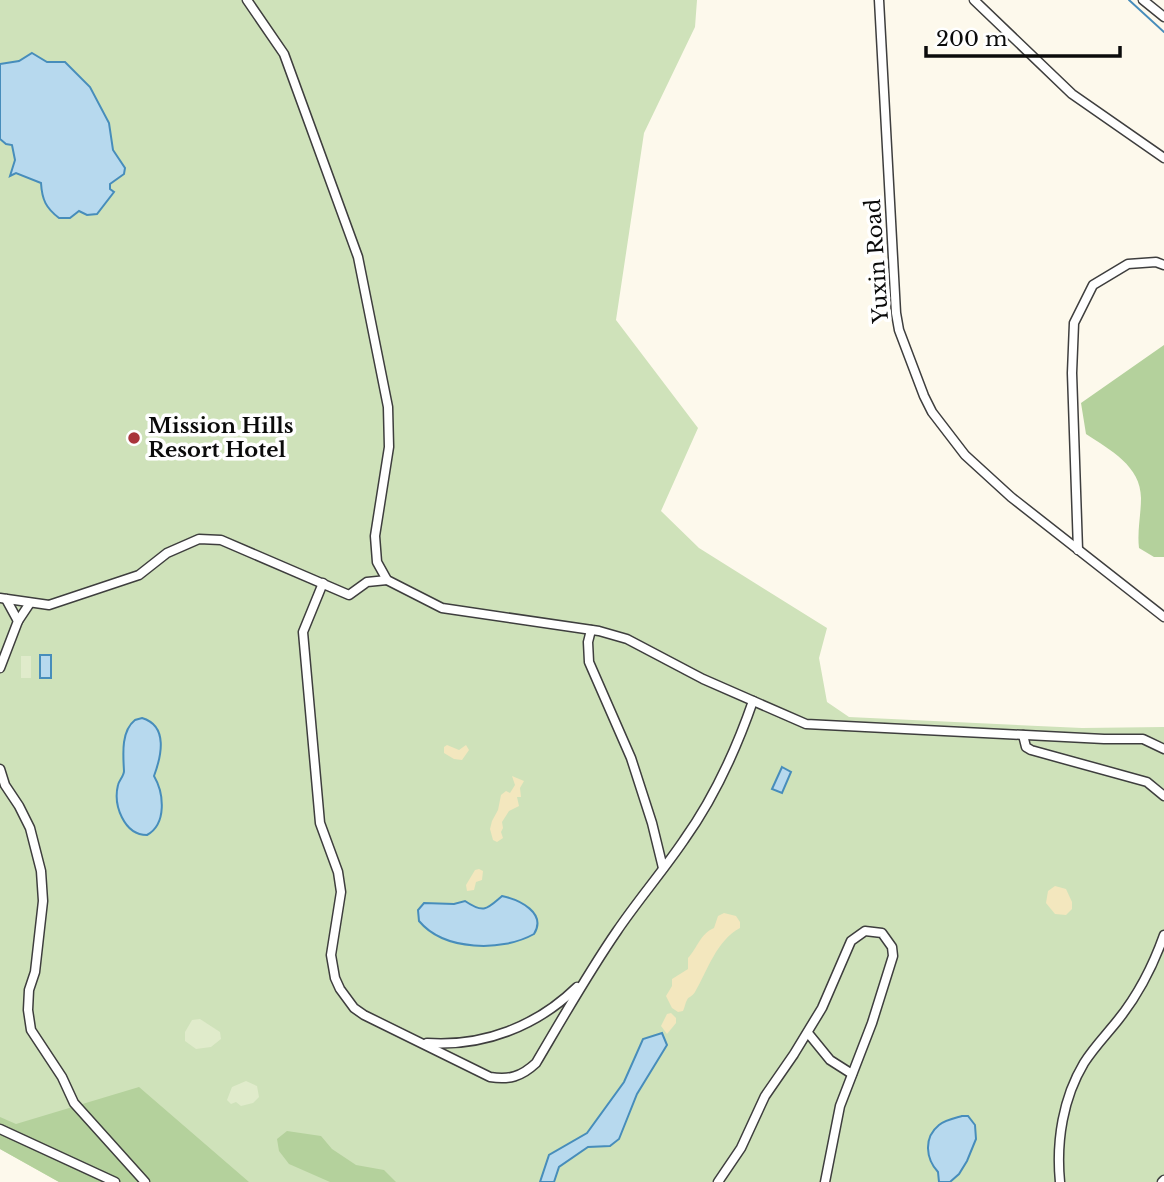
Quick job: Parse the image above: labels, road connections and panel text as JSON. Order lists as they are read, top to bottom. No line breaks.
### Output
{"streets":{"street":["Yuxin Road"]},"places":["Mission Hills Resort Hotel"],"scale_bar":"200 m"}
